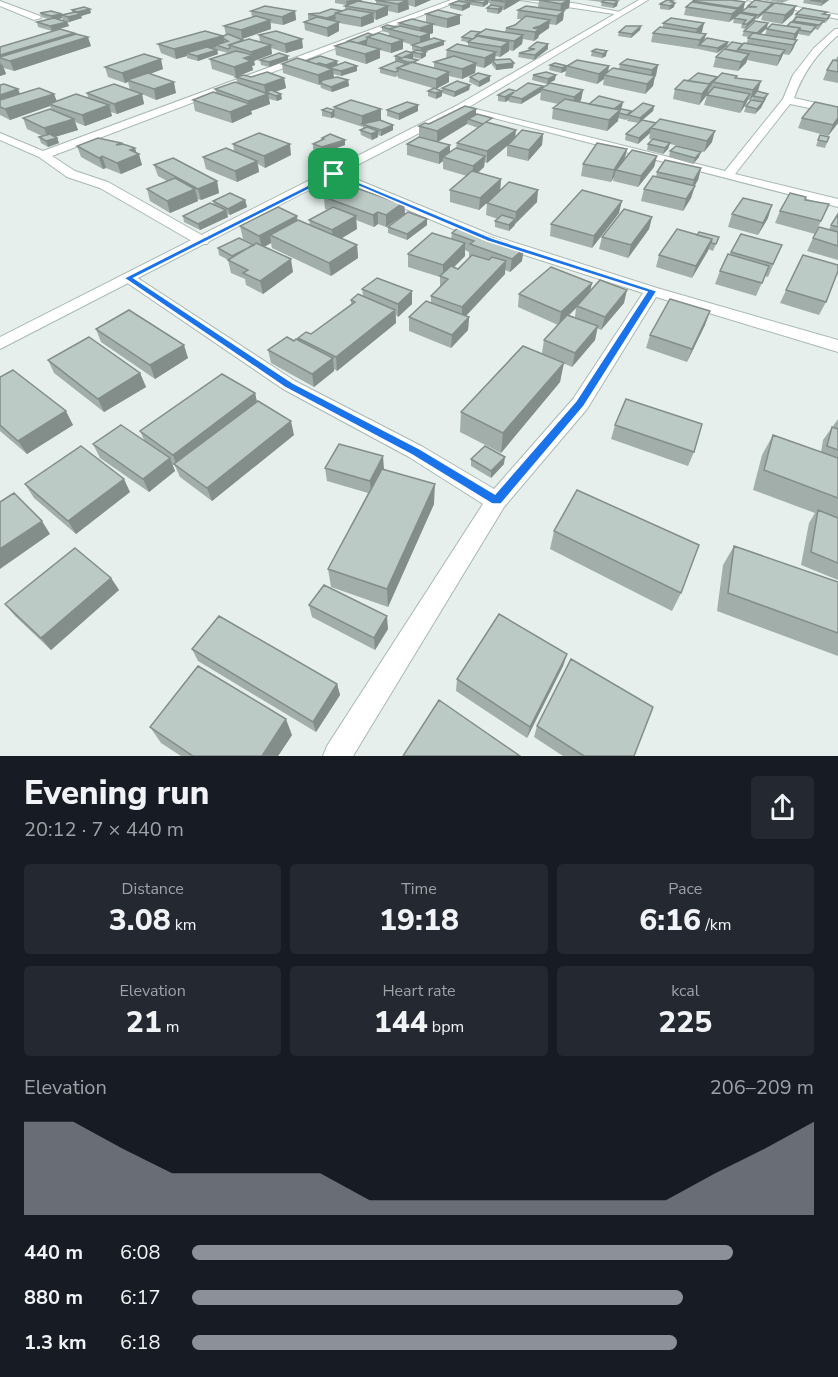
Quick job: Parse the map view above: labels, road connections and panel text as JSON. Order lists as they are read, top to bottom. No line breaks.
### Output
{"page":{"heading":["Evening run","20:12 · 7 × 440 m"],"stats":[["Distance","3.08 km"],["Time","19:18"],["Pace","6:16 /km"],["Elevation","21 m"],["Heart rate","144 bpm"],["kcal","225"]],"chart":["Elevation","206–209 m"],"list":[{"name":"440 m","note":"6:08"},{"name":"880 m","note":"6:17"},{"name":"1.3 km","note":"6:18"}]}}
